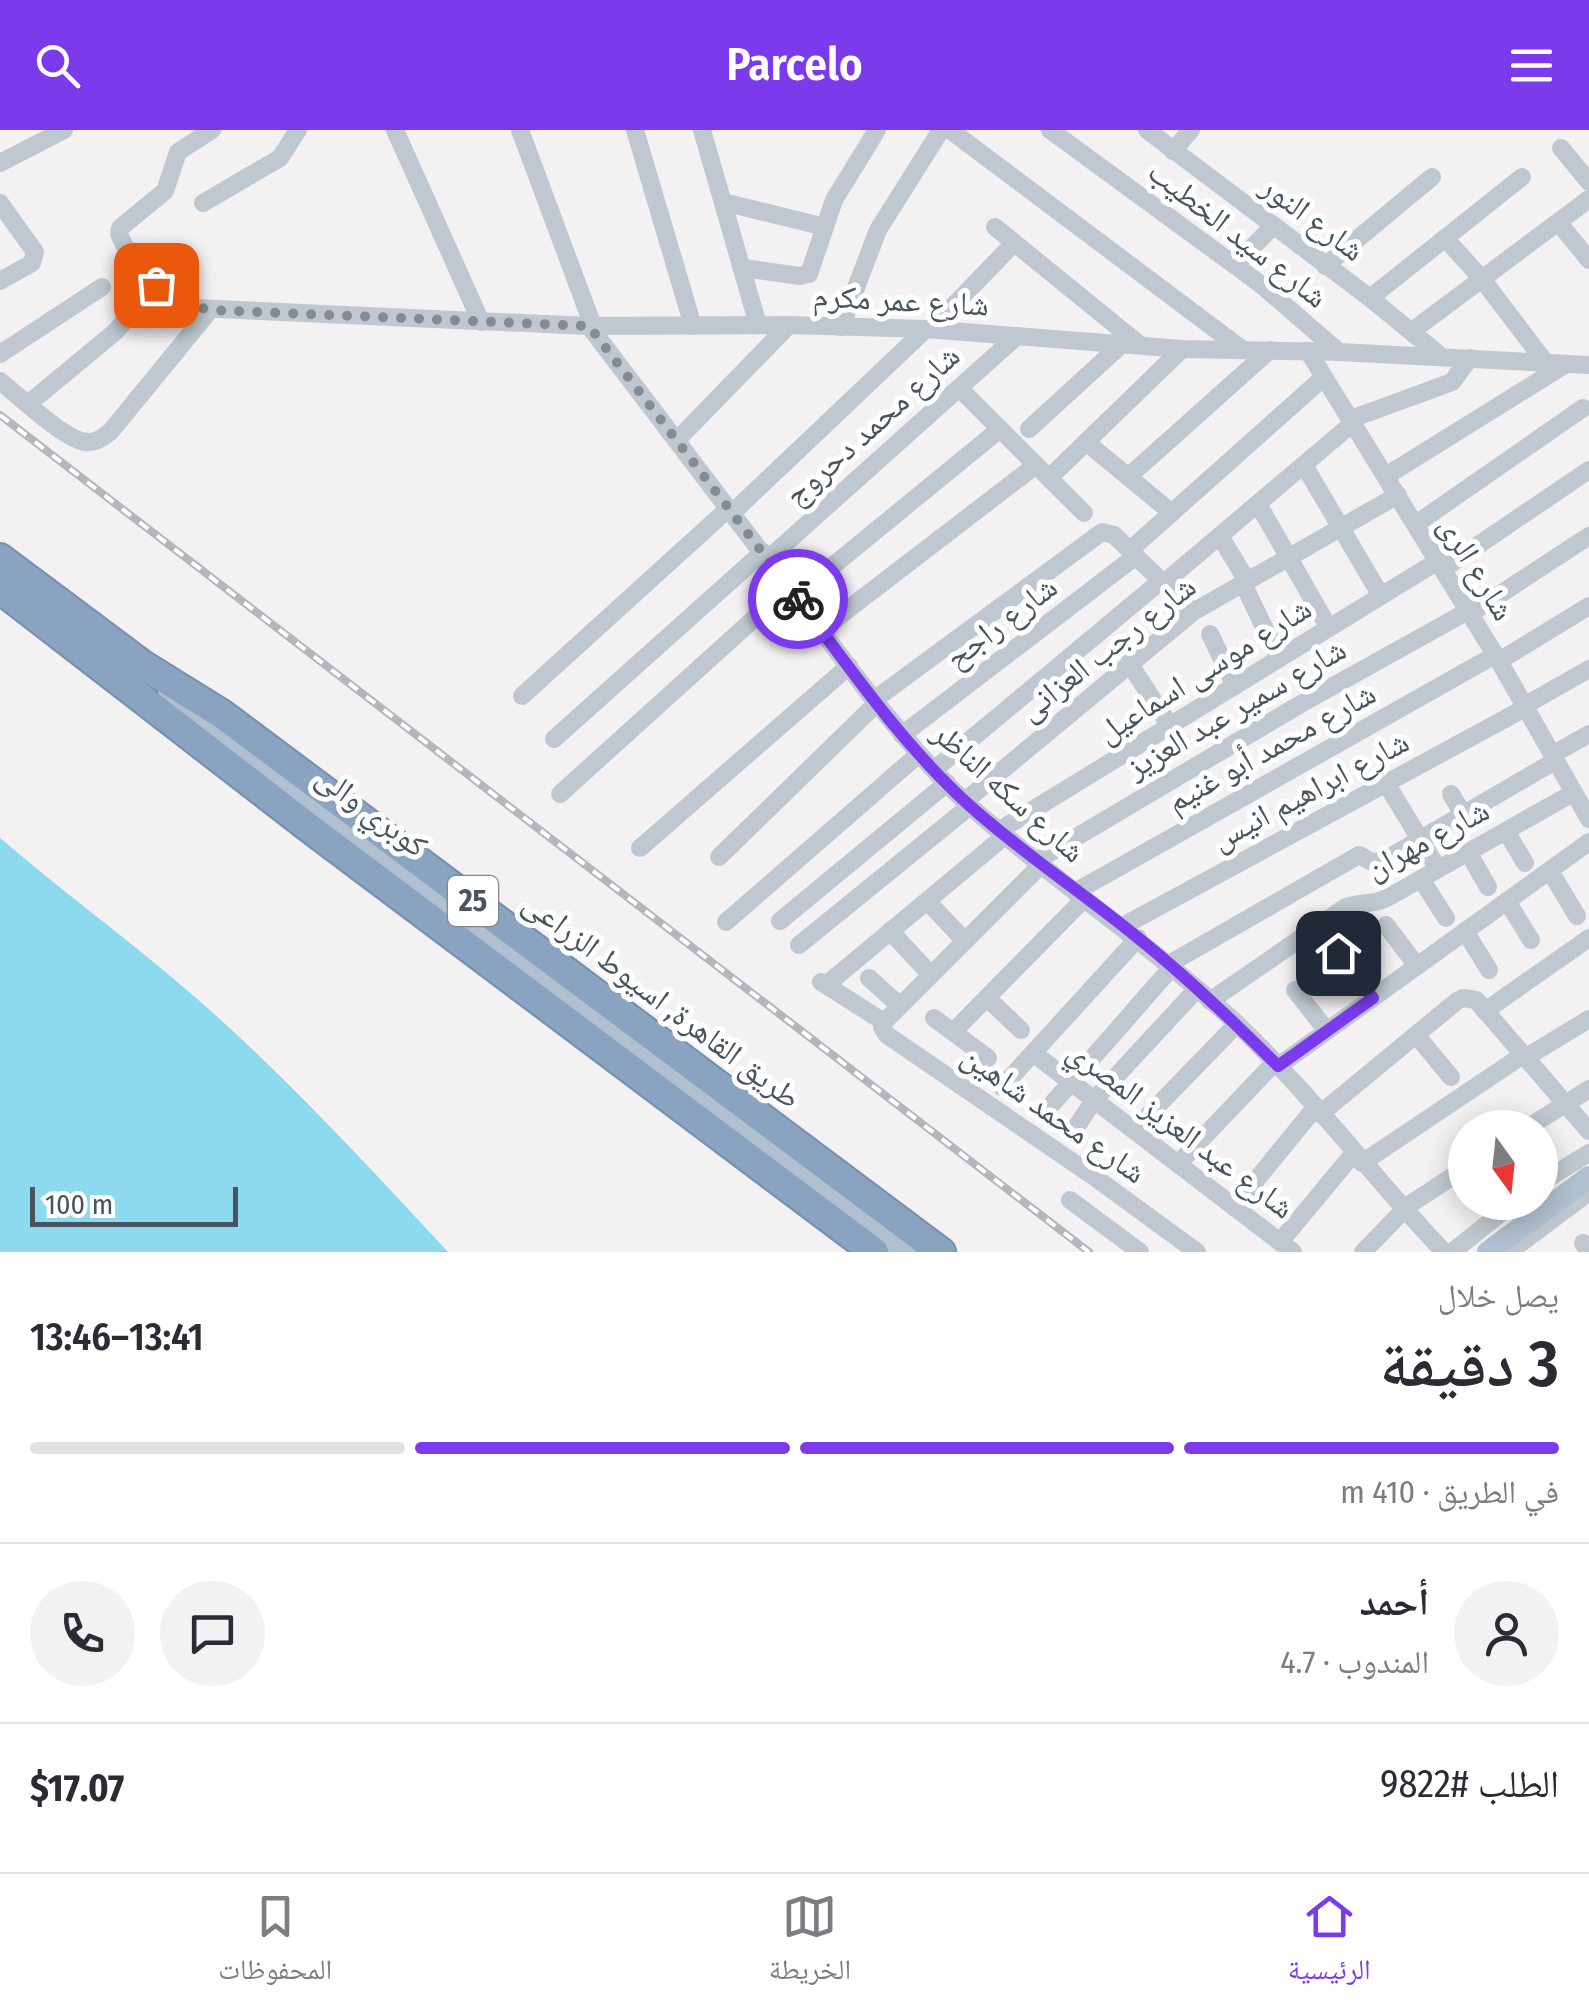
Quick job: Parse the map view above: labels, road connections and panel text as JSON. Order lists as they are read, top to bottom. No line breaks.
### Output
{"streets":{"highway":["25","طريق القاهرة, اسيوط الزراعى"],"main road":["كوبري والى"],"street":["شارع النور","شارع سيد الخطيب","شارع عمر مكرم","شارع محمد دحروج","شارع الرى","شارع راجح","شارع رجب العزانى","شارع موسى اسماعيل","شارع سمير عبد العزيز","شارع محمد أبو غنيم","شارع ابراهيم انيس","شارع سكه الناظر","شارع مهران","شارع محمد شاهين","شارع عبد العزيز المصري"]},"crossings":[["شارع النور","شارع عمر مكرم"],["شارع سيد الخطيب","شارع عمر مكرم"],["شارع عمر مكرم","شارع محمد دحروج"],["شارع عمر مكرم","شارع الرى"],["شارع عمر مكرم","شارع سكه الناظر"],["شارع محمد دحروج","شارع سكه الناظر"],["شارع الرى","شارع راجح"],["شارع الرى","شارع رجب العزانى"],["شارع الرى","شارع موسى اسماعيل"],["شارع الرى","شارع سمير عبد العزيز"],["شارع الرى","شارع محمد أبو غنيم"],["شارع الرى","شارع ابراهيم انيس"],["شارع الرى","شارع مهران"],["شارع راجح","شارع سكه الناظر"],["شارع رجب العزانى","شارع سكه الناظر"],["شارع موسى اسماعيل","شارع سكه الناظر"],["شارع موسى اسماعيل","شارع محمد شاهين"],["شارع سمير عبد العزيز","شارع سكه الناظر"],["شارع سمير عبد العزيز","شارع محمد شاهين"],["شارع محمد أبو غنيم","شارع سكه الناظر"],["شارع ابراهيم انيس","شارع سكه الناظر"],["شارع ابراهيم انيس","شارع عبد العزيز المصري"],["شارع سكه الناظر","شارع مهران"],["كوبري والى","طريق القاهرة, اسيوط الزراعى"],["شارع مهران","شارع عبد العزيز المصري"]],"scale_bar":"100 m","north":"bottom","page":{"header":"Parcelo","scale":"100 m","heading":["3 دقيقة","يصل خلال","13:41–13:46"],"panel":["أحمد","المندوب · 4.7","الطلب #9822","$17.07"],"bar":"في الطريق · 410 m","tabs":["الرئيسية","الخريطة","المحفوظات"]}}
